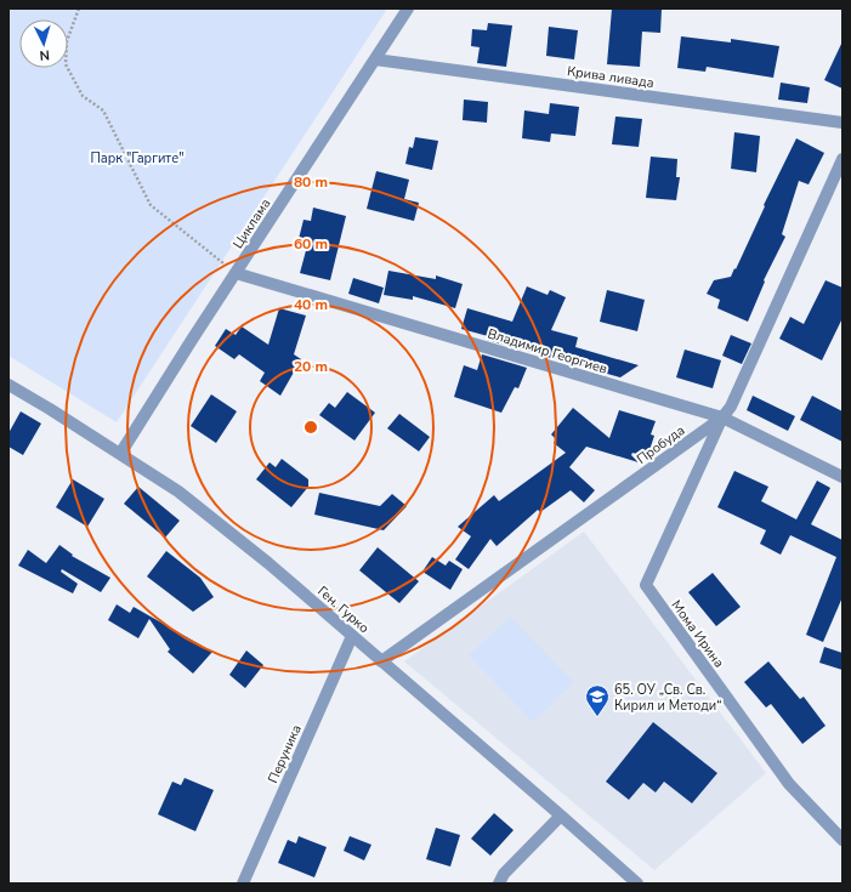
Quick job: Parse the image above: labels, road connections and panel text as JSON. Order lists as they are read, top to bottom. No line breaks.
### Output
{"streets":{"street":["Крива ливада","Циклама","Владимир Георгиев","Пробуда","Ген. Гурко","Мома Ирина","Перуника"]},"crossings":[["Крива ливада","Циклама"],["Циклама","Владимир Георгиев"],["Циклама","Ген. Гурко"],["Владимир Георгиев","Пробуда"],["Владимир Георгиев","Мома Ирина"],["Пробуда","Ген. Гурко"],["Пробуда","Мома Ирина"],["Ген. Гурко","Перуника"]],"parks":["Парк \"Гаргите\""],"places":{"school or university":["65. ОУ „Св. Св. Кирил и Методи“"]},"north":"bottom","rings":["80 m","60 m","40 m","20 m"]}
